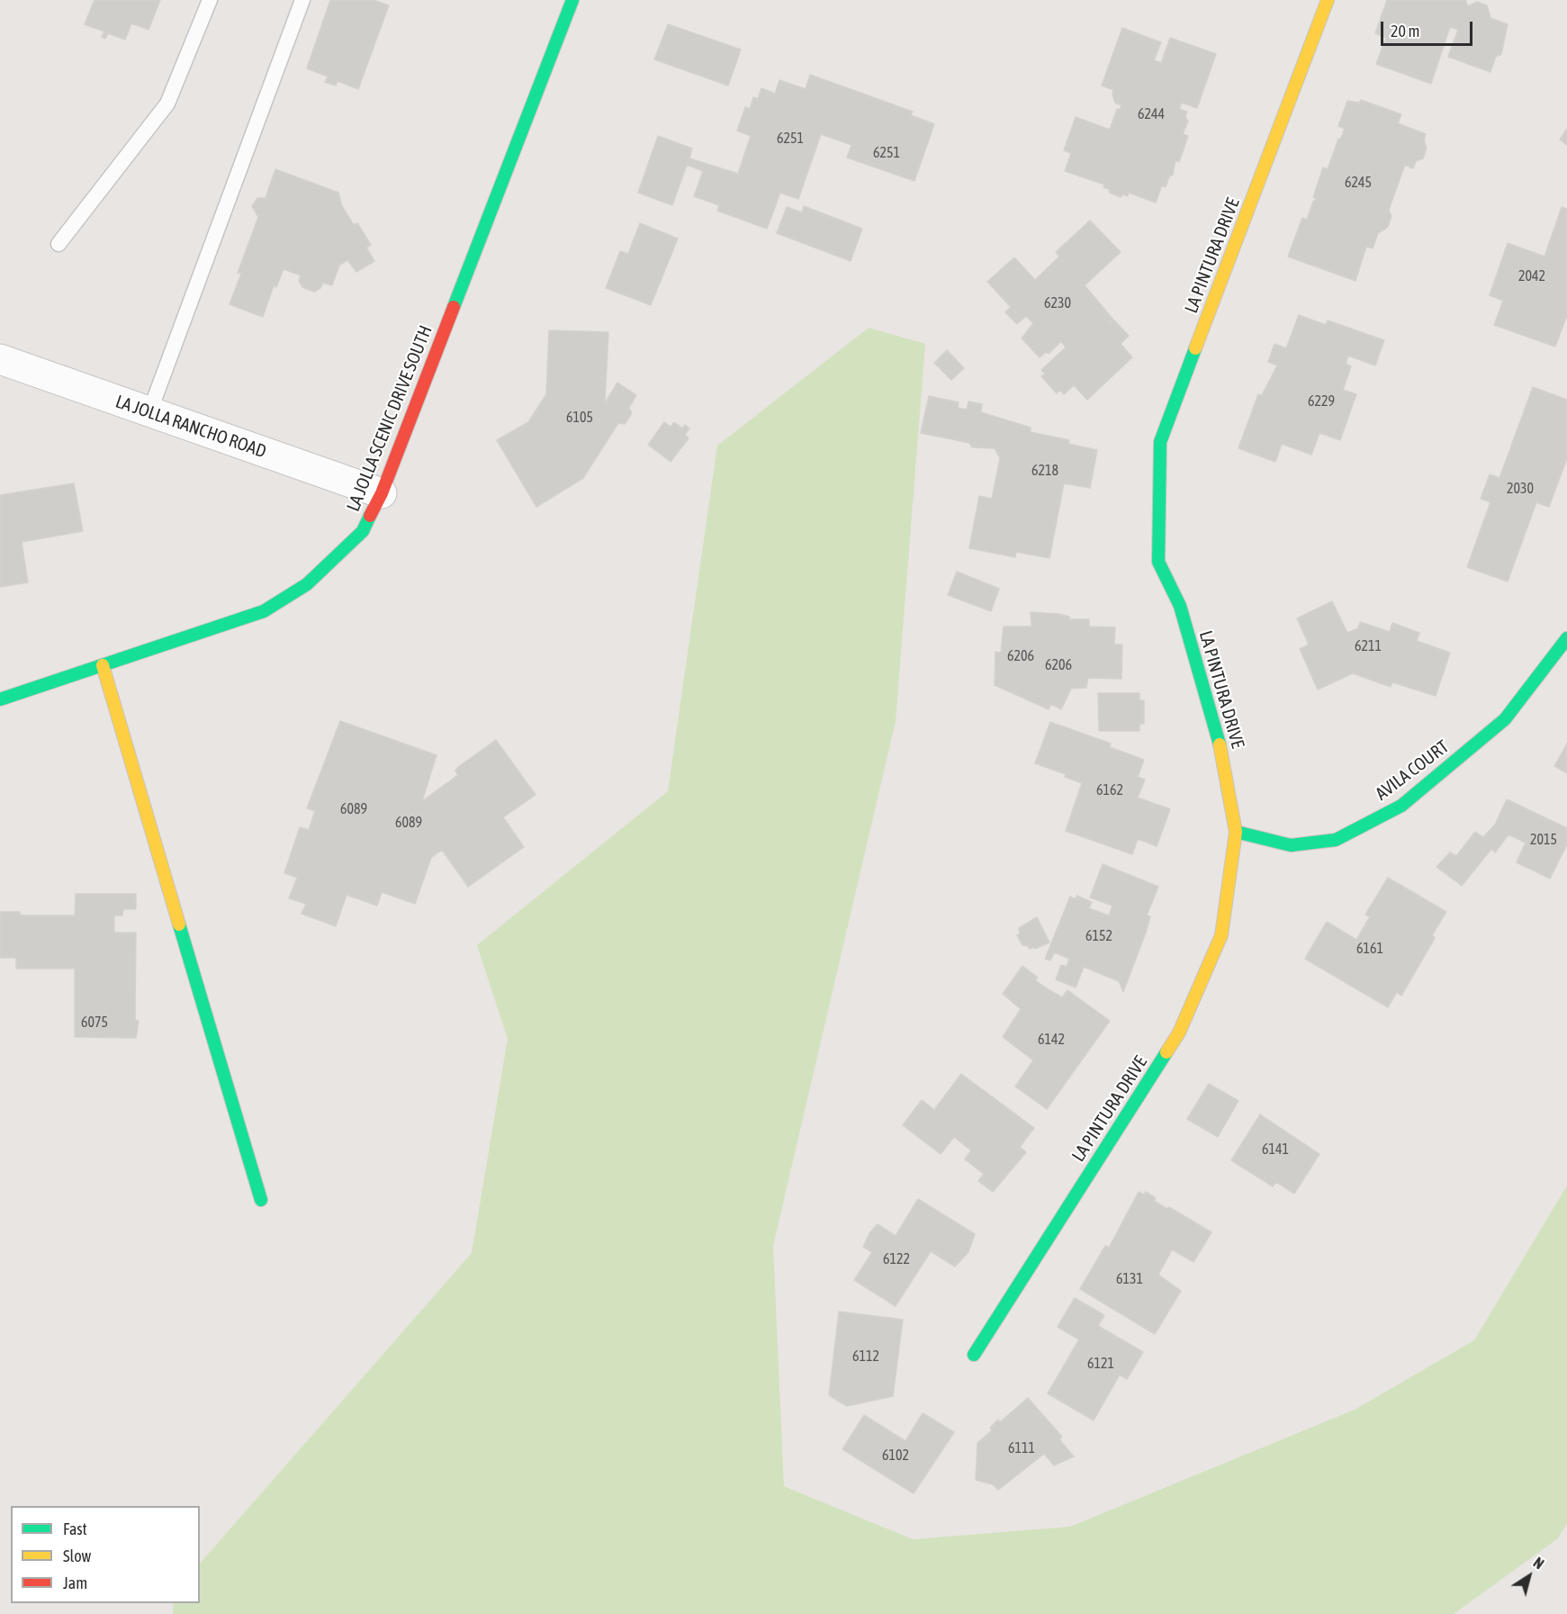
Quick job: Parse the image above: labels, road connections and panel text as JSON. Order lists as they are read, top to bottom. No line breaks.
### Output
{"streets":{"street":["LA PINTURA DRIVE","LA JOLLA SCENIC DRIVE SOUTH","LA JOLLA RANCHO ROAD","AVILA COURT"]},"crossings":[["LA PINTURA DRIVE","AVILA COURT"],["LA JOLLA SCENIC DRIVE SOUTH","LA JOLLA RANCHO ROAD"]],"house_numbers":["6244","6251","6251","6245","2042","6230","6229","6105","6218","2030","6211","6206","6206","6162","6089","6089","2015","6152","6161","6075","6142","6141","6122","6131","6112","6121","6111","6102"],"legend":["Fast","Slow","Jam"],"scale_bar":"20 m","north":"top right"}
